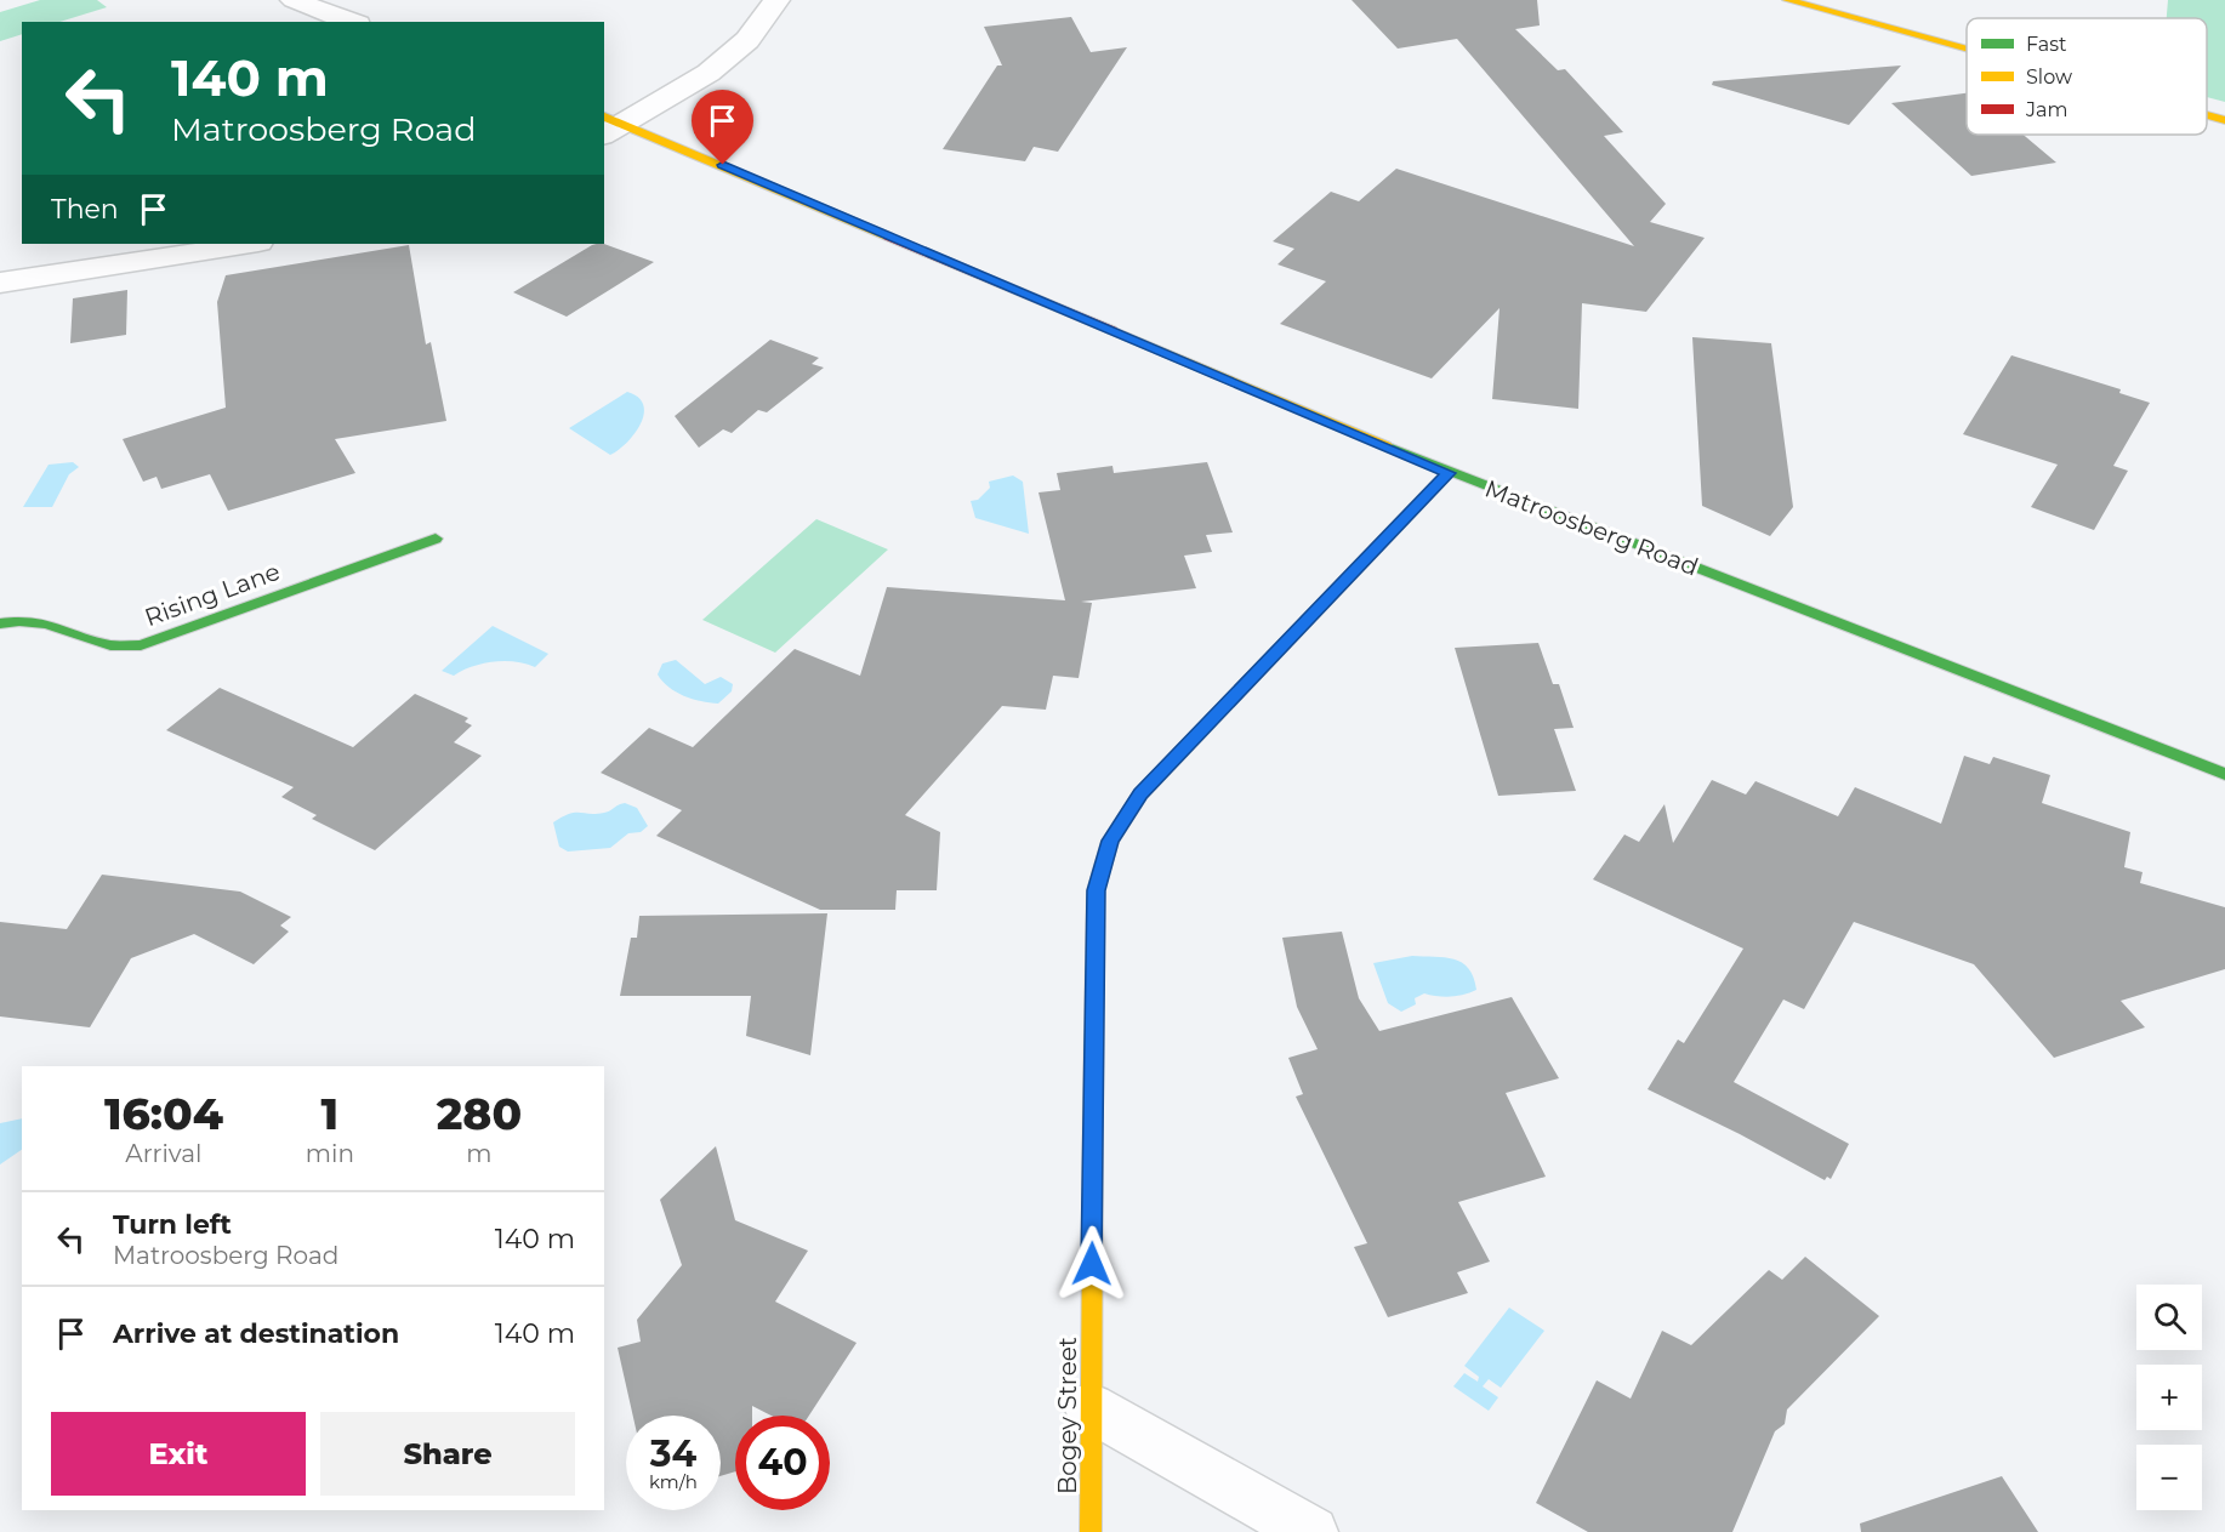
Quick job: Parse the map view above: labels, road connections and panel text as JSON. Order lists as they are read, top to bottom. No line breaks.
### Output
{"streets":{"street":["Matroosberg Road","Rising Lane","Bogey Street"]},"crossings":[["Matroosberg Road","Bogey Street"]],"legend":["Fast","Slow","Jam"],"page":{"turn":["140 m","Matroosberg Road"],"then":"Then","eta":["16:04","Arrival","1","min","280","m"],"list":[{"name":"Turn left","note":"Matroosberg Road","value":"140 m"},{"name":"Arrive at destination","value":"140 m"}],"map_buttons":["+","−"],"buttons":["Exit","Share"],"speed":"34 km/h","limit":"40"}}
